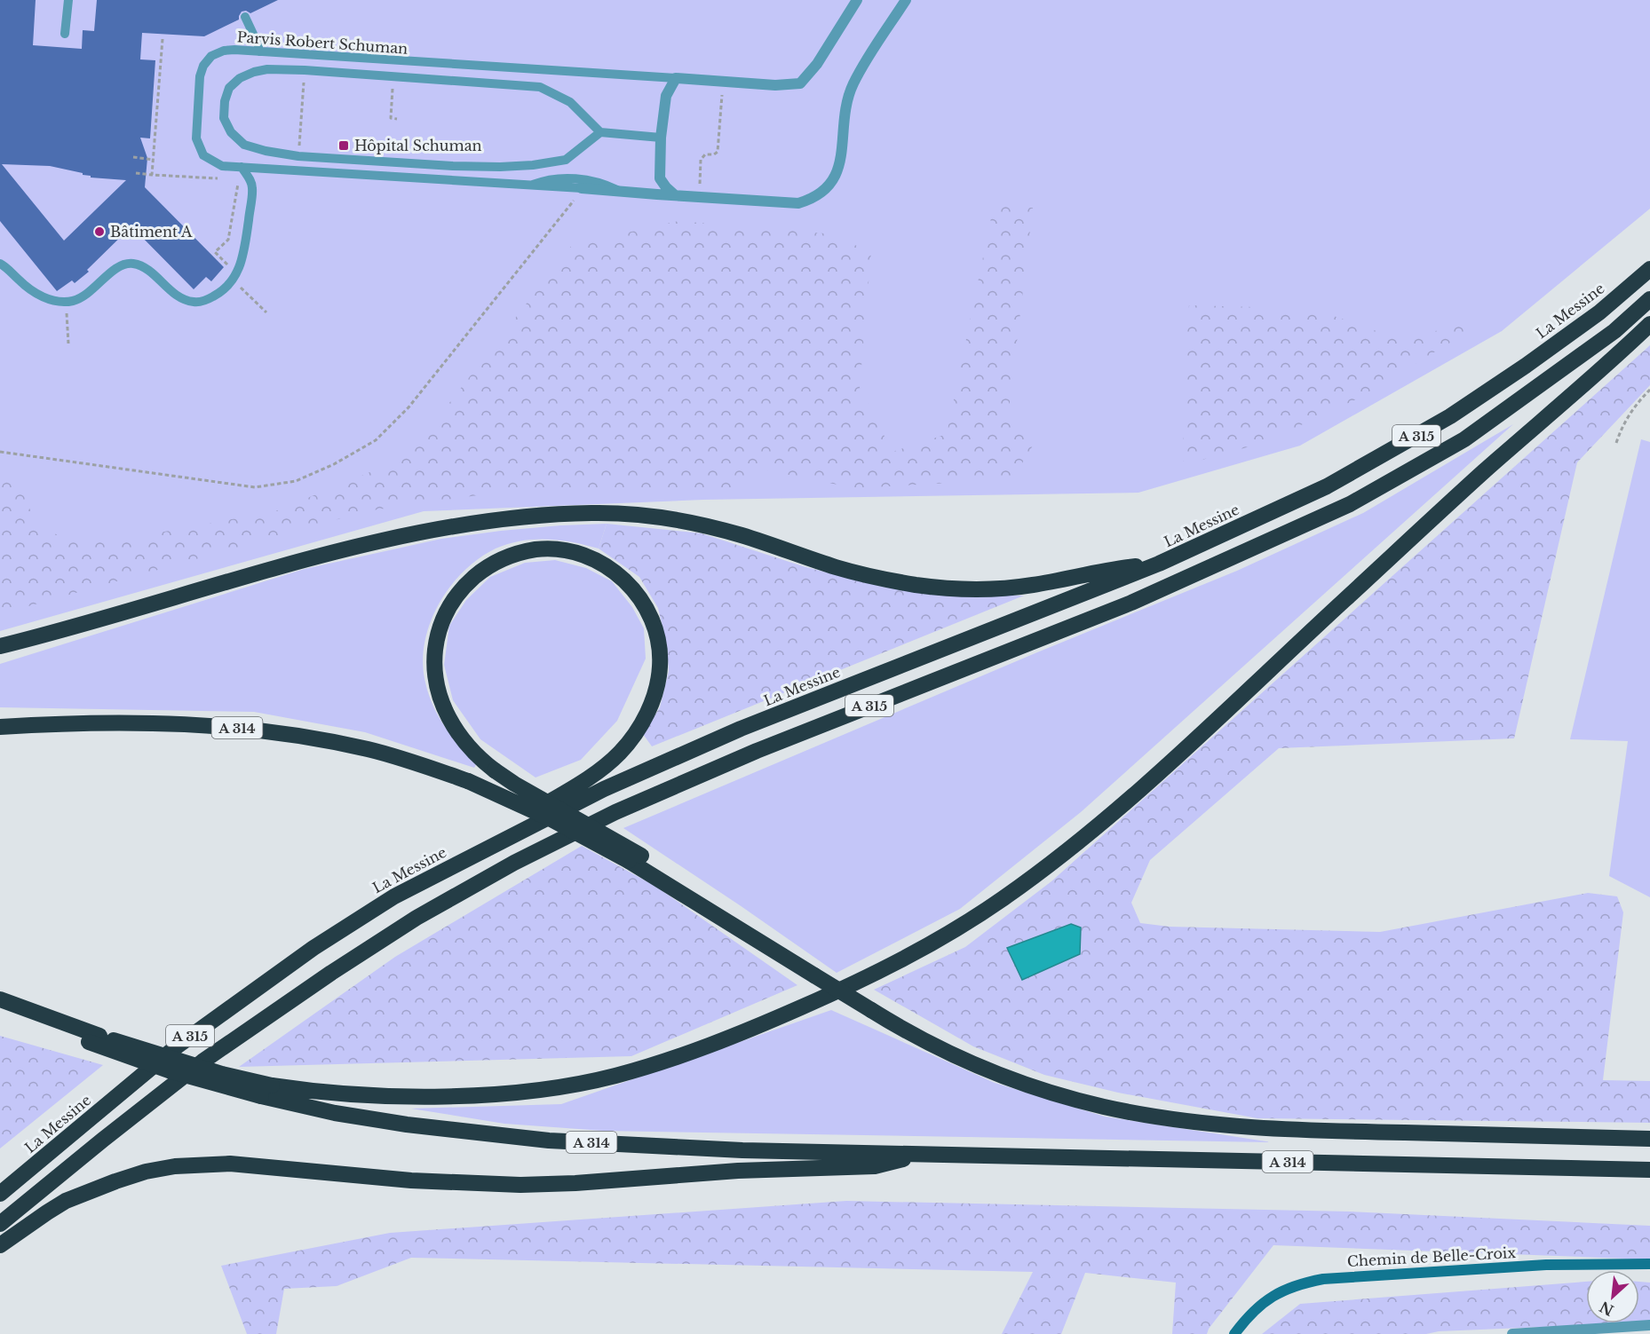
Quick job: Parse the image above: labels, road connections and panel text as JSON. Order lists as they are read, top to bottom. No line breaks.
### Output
{"streets":{"highway":["La Messine","A 315","A 314"],"street":["Chemin de Belle-Croix"],"lane":["Parvis Robert Schuman"]},"places":{"transit":["Hôpital Schuman"],"other":["Bâtiment A"]},"north":"bottom left"}
